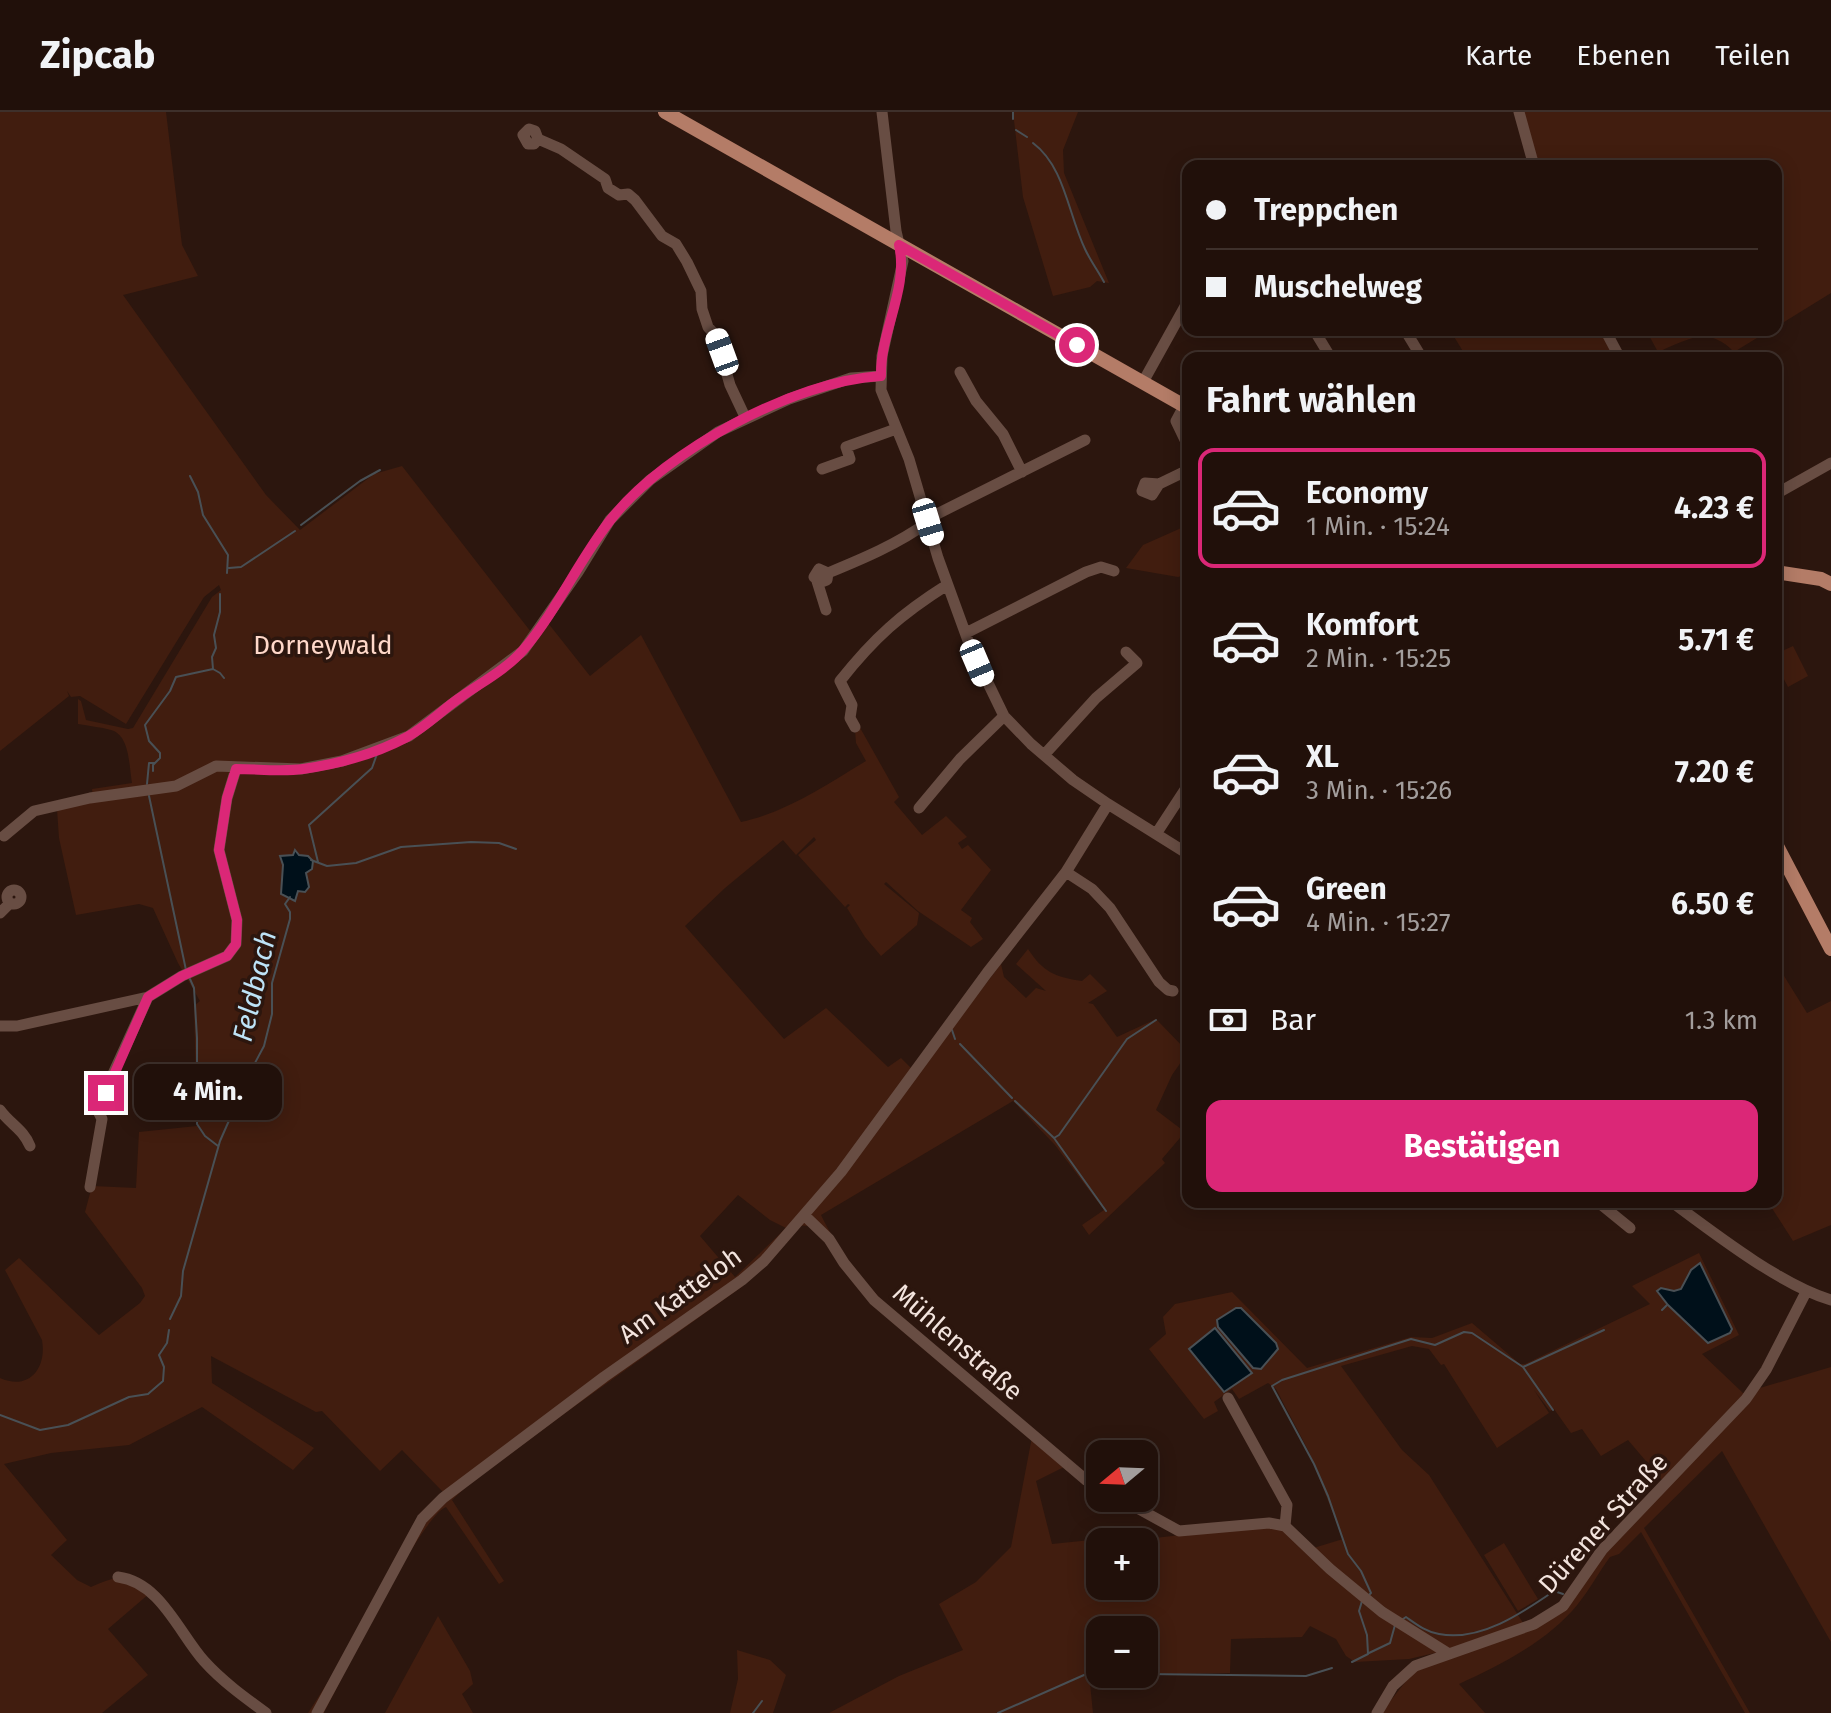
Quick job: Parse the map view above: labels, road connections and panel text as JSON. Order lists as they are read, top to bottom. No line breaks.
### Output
{"streets":{"street":["Am Katteloh","Mühlenstraße","Dürener Straße"]},"crossings":[["Am Katteloh","Mühlenstraße"]],"water":["Feldbach"],"parks":["Dorneywald"],"north":"left","page":{"header":"Zipcab","nav":["Karte","Ebenen","Teilen"],"banner":["Treppchen","Muschelweg"],"heading":"Fahrt wählen","list":[{"name":"Economy","note":"1 Min. · 15:24","value":"4.23 €"},{"name":"Komfort","note":"2 Min. · 15:25","value":"5.71 €"},{"name":"XL","note":"3 Min. · 15:26","value":"7.20 €"},{"name":"Green","note":"4 Min. · 15:27","value":"6.50 €"}],"pay":["Bar","1.3 km"],"bubble":"4 Min.","buttons":"Bestätigen","map_buttons":["+","−"]}}
